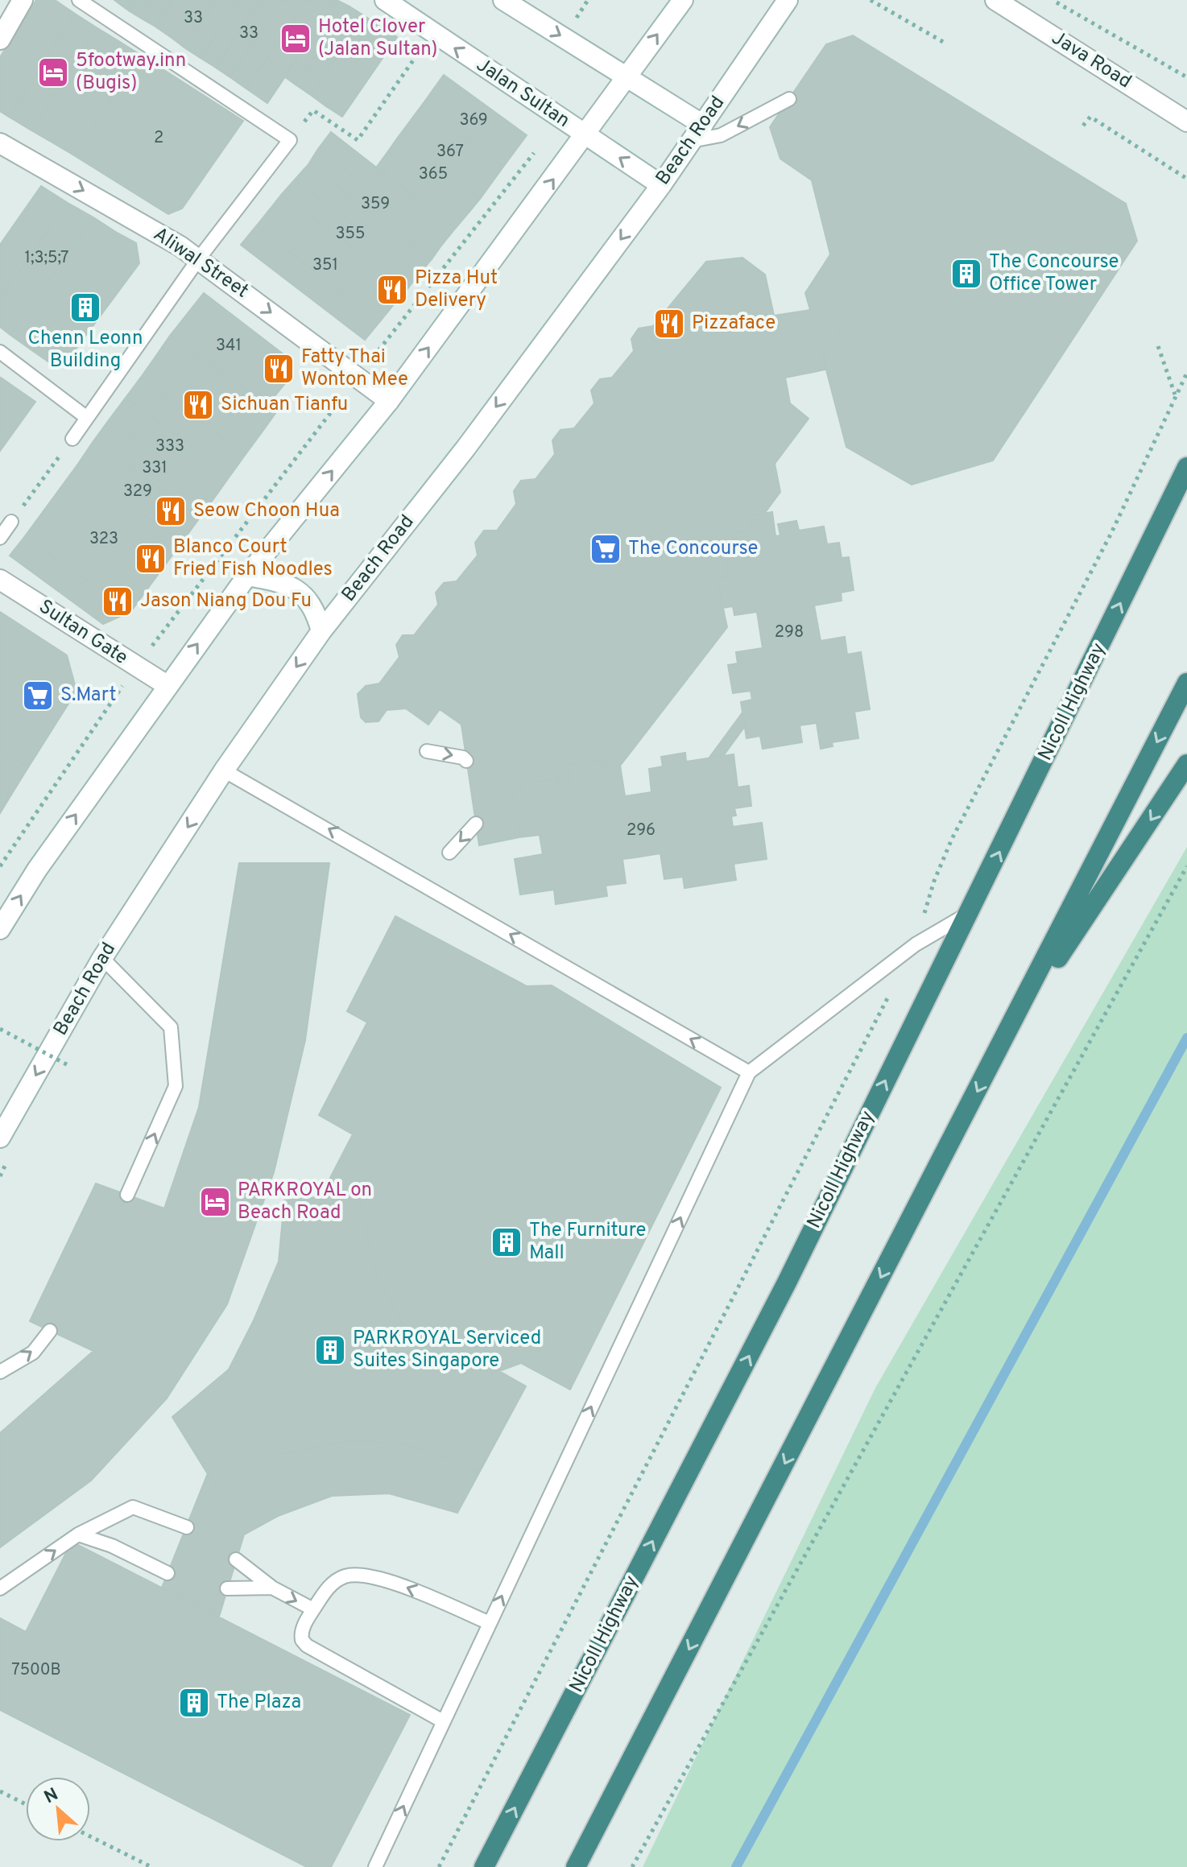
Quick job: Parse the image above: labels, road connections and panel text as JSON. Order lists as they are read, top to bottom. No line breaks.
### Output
{"streets":{"highway":["Nicoll Highway"],"main road":["Java Road","Jalan Sultan","Beach Road","Aliwal Street","Sultan Gate"]},"crossings":[["Jalan Sultan","Beach Road"]],"one_way":["Aliwal Street"],"places":{"hotel":["Hotel Clover (Jalan Sultan)","5footway.inn (Bugis)","PARKROYAL on Beach Road"],"building":["The Concourse Office Tower","Chenn Leonn Building","The Furniture Mall","PARKROYAL Serviced Suites Singapore","The Plaza"],"restaurant":["Pizza Hut Delivery","Pizzaface","Fatty Thai Wonton Mee","Sichuan Tianfu","Seow Choon Hua","Blanco Court Fried Fish Noodles","Jason Niang Dou Fu"],"supermarket":["The Concourse","S.Mart"]},"house_numbers":["33","33","369","2","367","365","359","355","1;3;5;7","351","341","333","331","329","323","298","296","7500B"],"north":"top left"}
